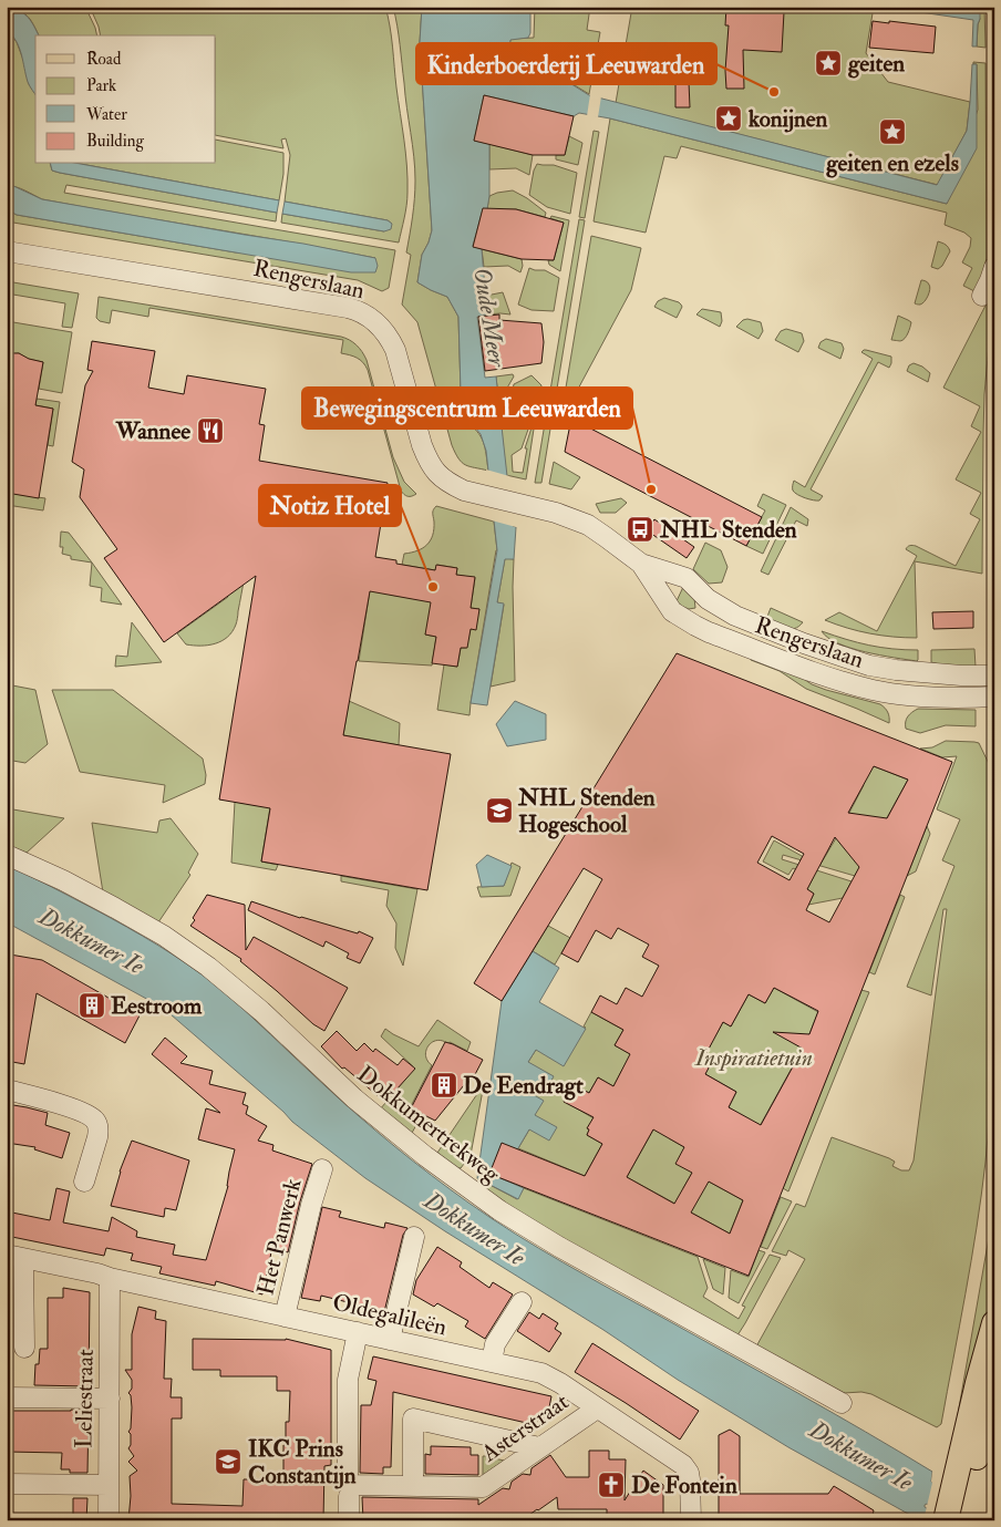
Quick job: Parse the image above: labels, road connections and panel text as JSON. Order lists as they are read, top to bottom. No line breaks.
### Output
{"streets":{"street":["Rengerslaan","Dokkumertrekweg","Het Panwerk","Oldegalileën","Leliestraat","Asterstraat"]},"crossings":[["Het Panwerk","Oldegalileën"],["Oldegalileën","Leliestraat"],["Oldegalileën","Asterstraat"]],"water":["Oude Meer","Dokkumer Ie"],"parks":["Inspiratietuin"],"places":{"place":["geiten","konijnen","geiten en ezels"],"other":["Kinderboerderij Leeuwarden","Bewegingscentrum Leeuwarden","Notiz Hotel"],"restaurant":["Wannee"],"bus stop":["NHL Stenden"],"school or university":["NHL Stenden Hogeschool","IKC Prins Constantijn"],"building":["Eestroom","De Eendragt"],"church":["De Fontein"]},"legend":["Road","Park","Water","Building"]}
